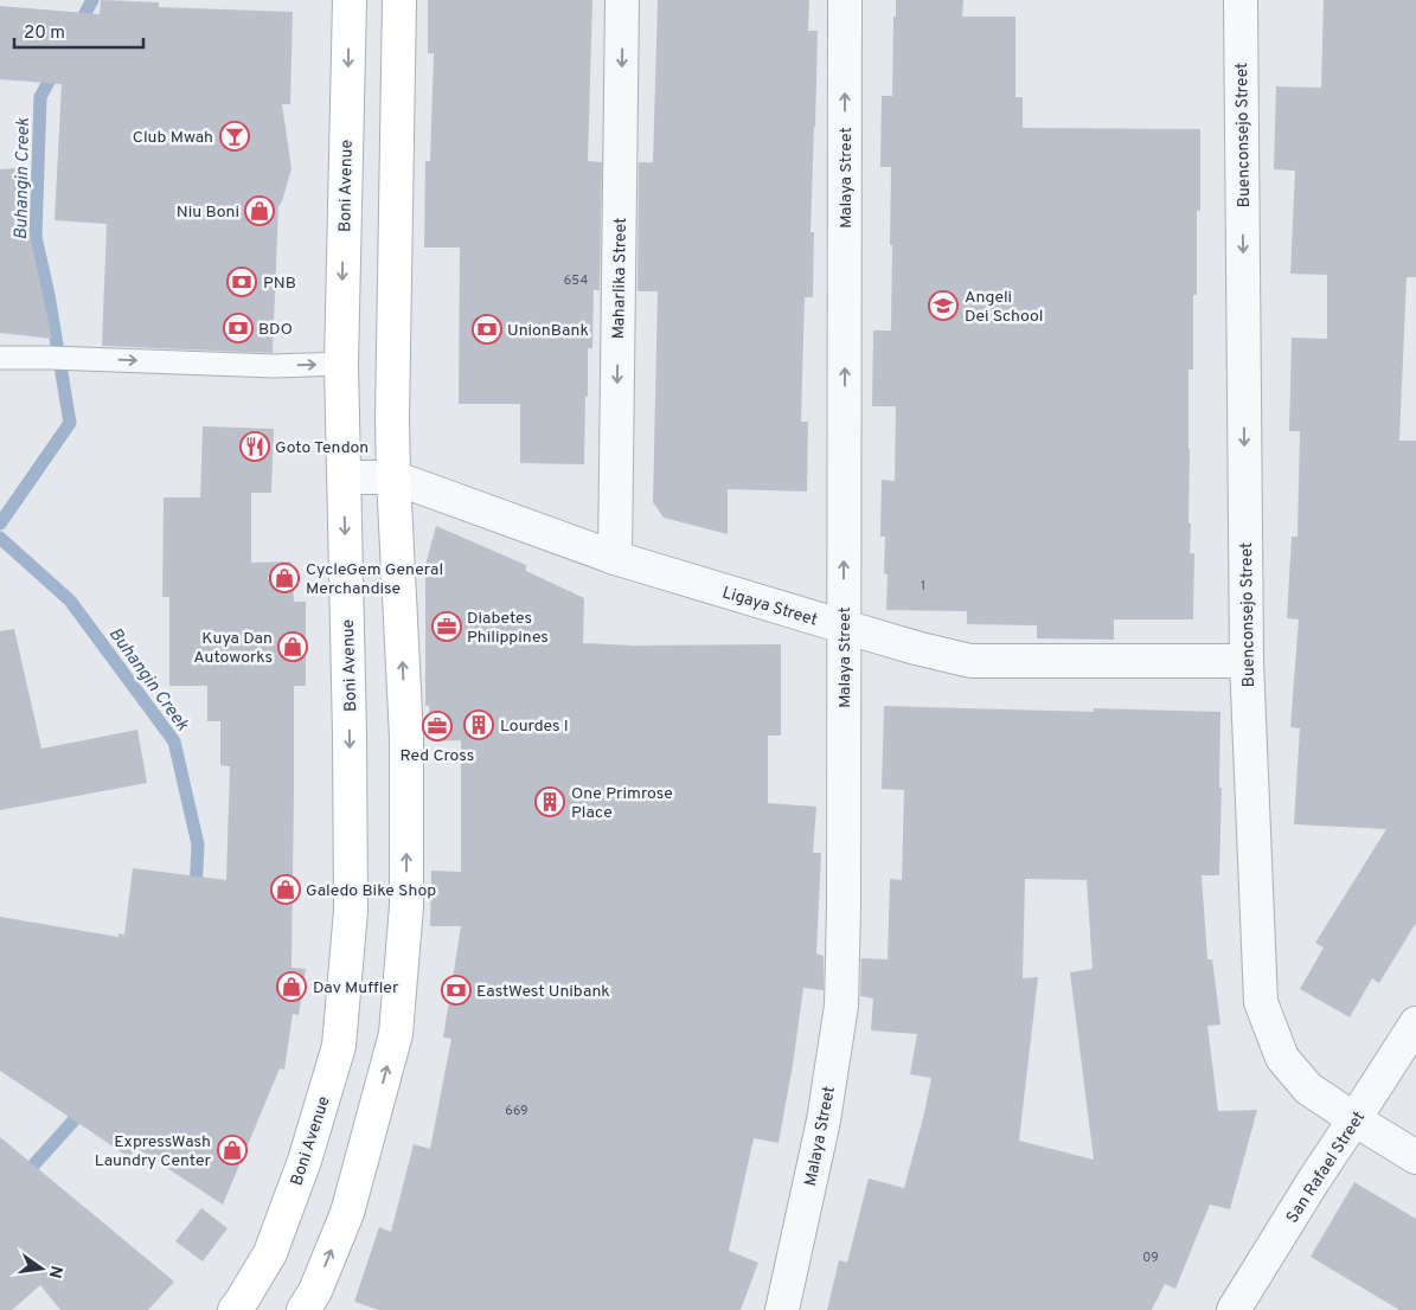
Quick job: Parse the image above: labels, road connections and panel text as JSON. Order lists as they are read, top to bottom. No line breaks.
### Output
{"streets":{"main road":["Boni Avenue"],"street":["Buenconsejo Street","Malaya Street","Maharlika Street","Ligaya Street","San Rafael Street"]},"crossings":[["Buenconsejo Street","Ligaya Street"],["Buenconsejo Street","San Rafael Street"],["Malaya Street","Ligaya Street"],["Boni Avenue","Ligaya Street"],["Maharlika Street","Ligaya Street"]],"one_way":["Buenconsejo Street","Malaya Street","Maharlika Street"],"water":["Buhangin Creek"],"places":{"bar":["Club Mwah"],"shop":["Niu Boni","CycleGem General Merchandise","Kuya Dan Autoworks","Galedo Bike Shop","Dav Muffler","ExpressWash Laundry Center"],"bank":["PNB","BDO","UnionBank","EastWest Unibank"],"school or university":["Angeli Dei School"],"restaurant":["Goto Tendon"],"office":["Diabetes Philippines","Red Cross"],"building":["Lourdes I","One Primrose Place"]},"house_numbers":["654","1","669","09"],"scale_bar":"20 m","north":"right"}
